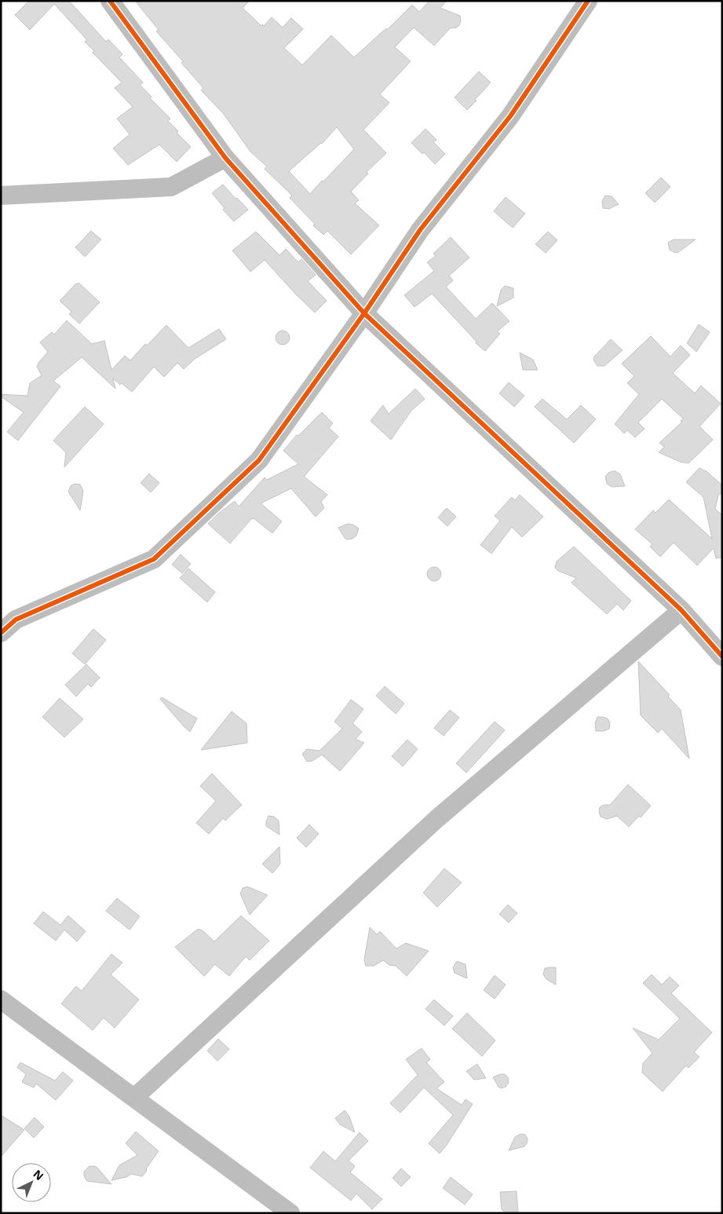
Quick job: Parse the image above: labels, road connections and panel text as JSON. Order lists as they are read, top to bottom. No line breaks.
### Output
{"north":"top right"}
